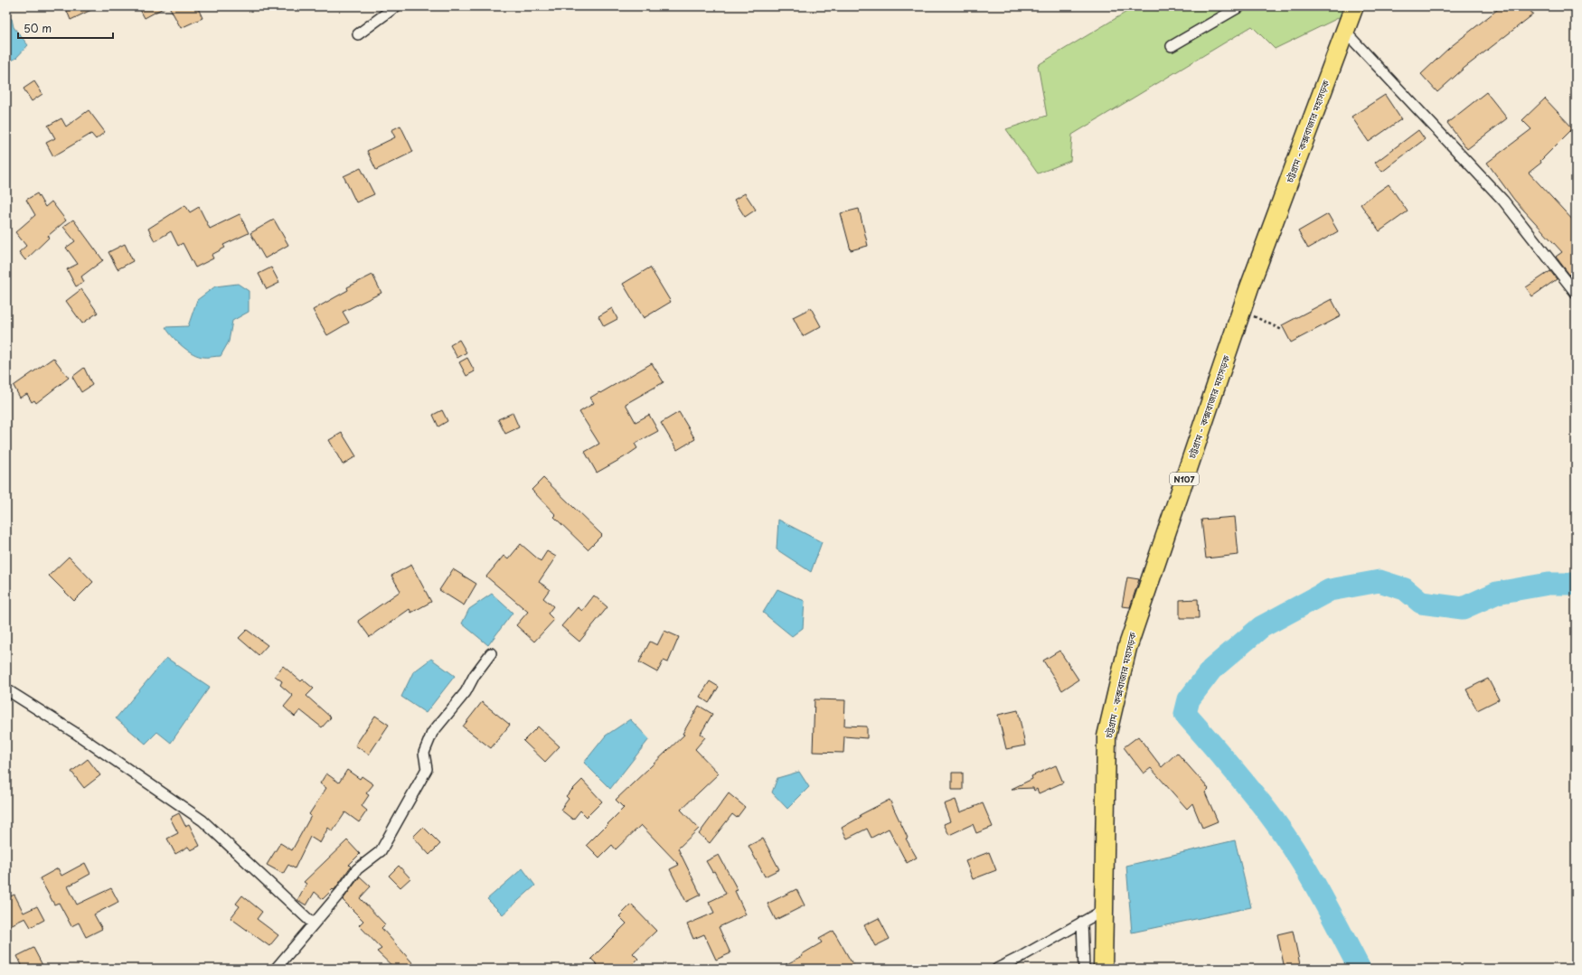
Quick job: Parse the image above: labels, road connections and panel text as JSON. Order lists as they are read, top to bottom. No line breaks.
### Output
{"streets":{"highway":["চট্টগ্রাম - কক্সবাজার মহাসড়ক","N107"]},"scale_bar":"50 m"}
